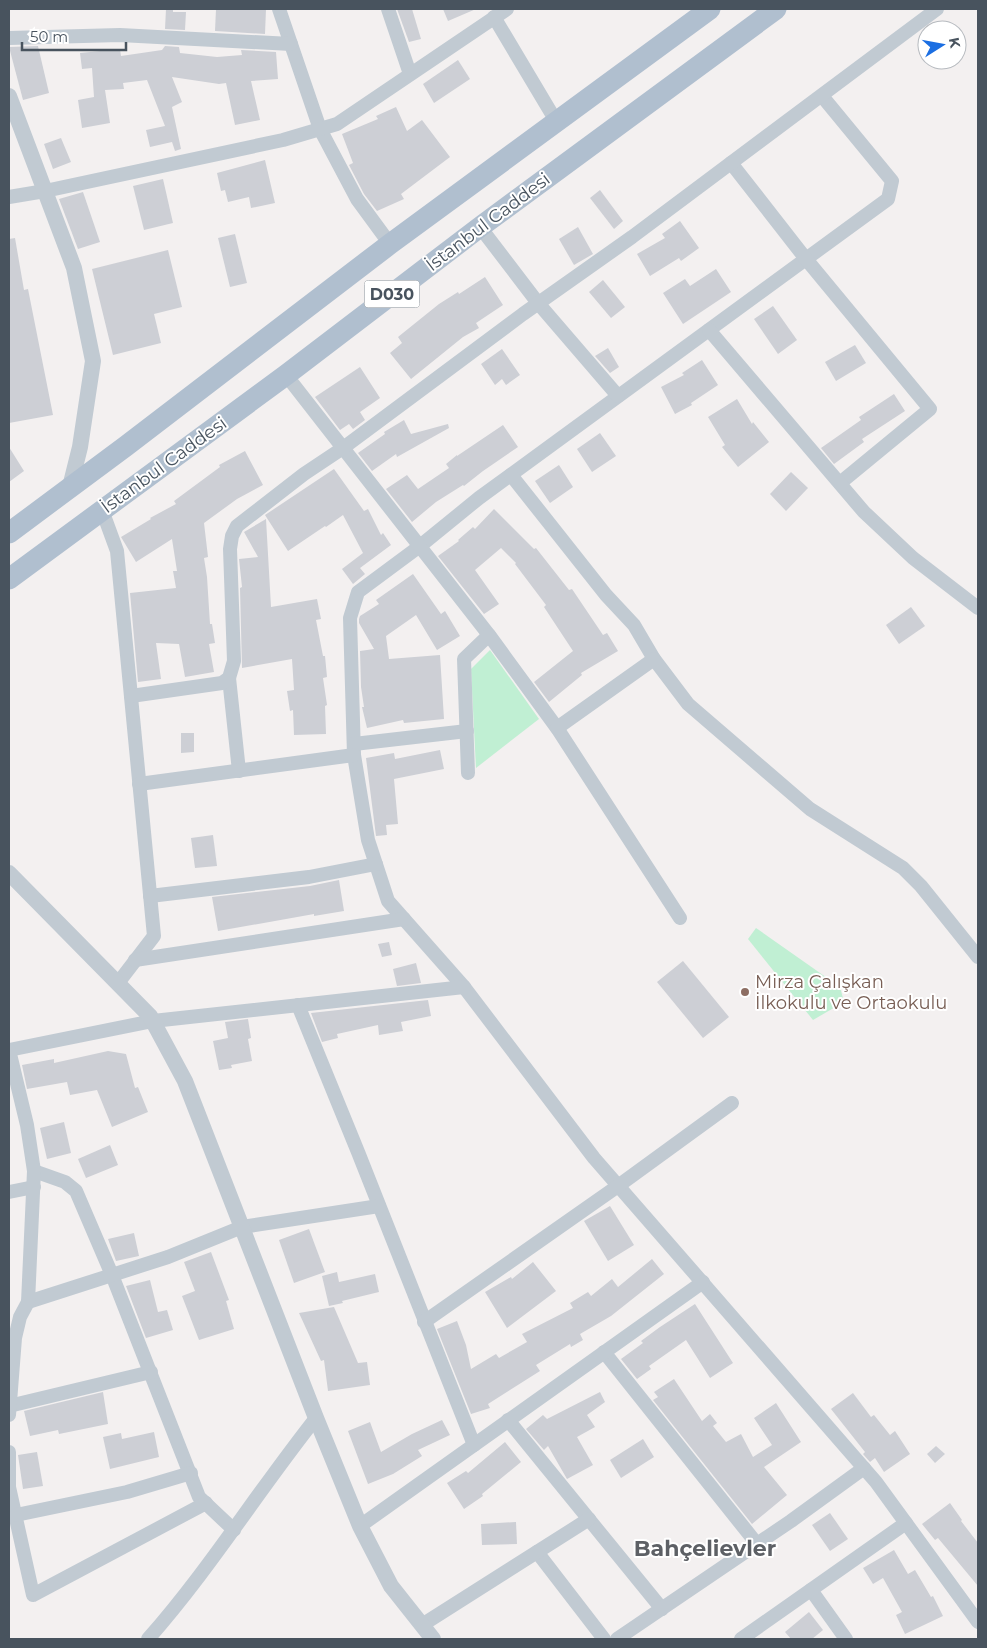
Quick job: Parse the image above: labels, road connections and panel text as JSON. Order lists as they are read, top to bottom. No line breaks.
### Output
{"streets":{"main road":["İstanbul Caddesi","D030"]},"districts":["Bahçelievler"],"places":["Mirza Çalışkan İlkokulu ve Ortaokulu"],"scale_bar":"50 m","north":"right"}
